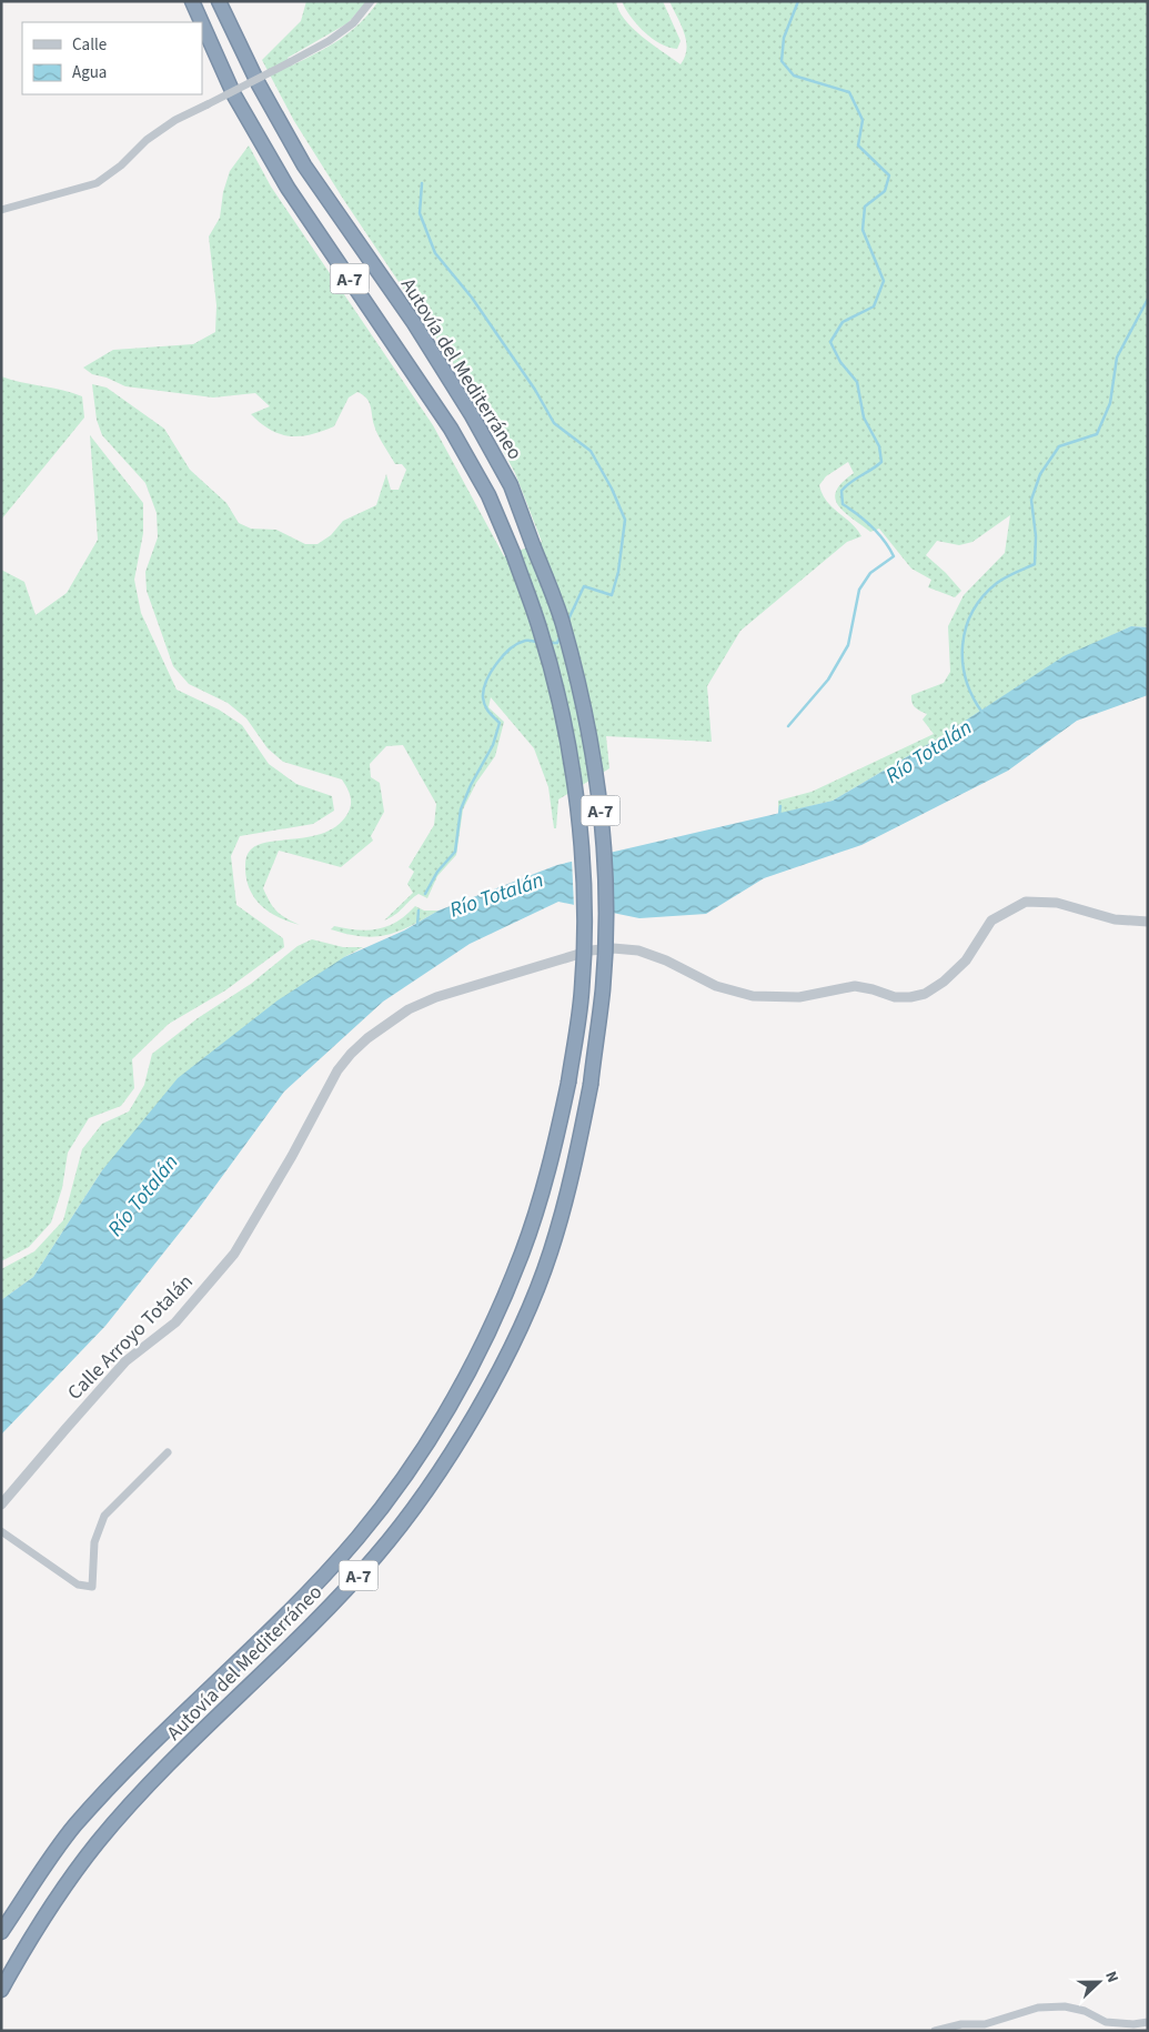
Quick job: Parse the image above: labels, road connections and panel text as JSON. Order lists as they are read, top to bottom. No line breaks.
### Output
{"streets":{"highway":["A-7","Autovía del Mediterráneo"],"street":["Calle Arroyo Totalán"]},"water":["Río Totalán"],"legend":["Calle","Agua"],"north":"right"}
